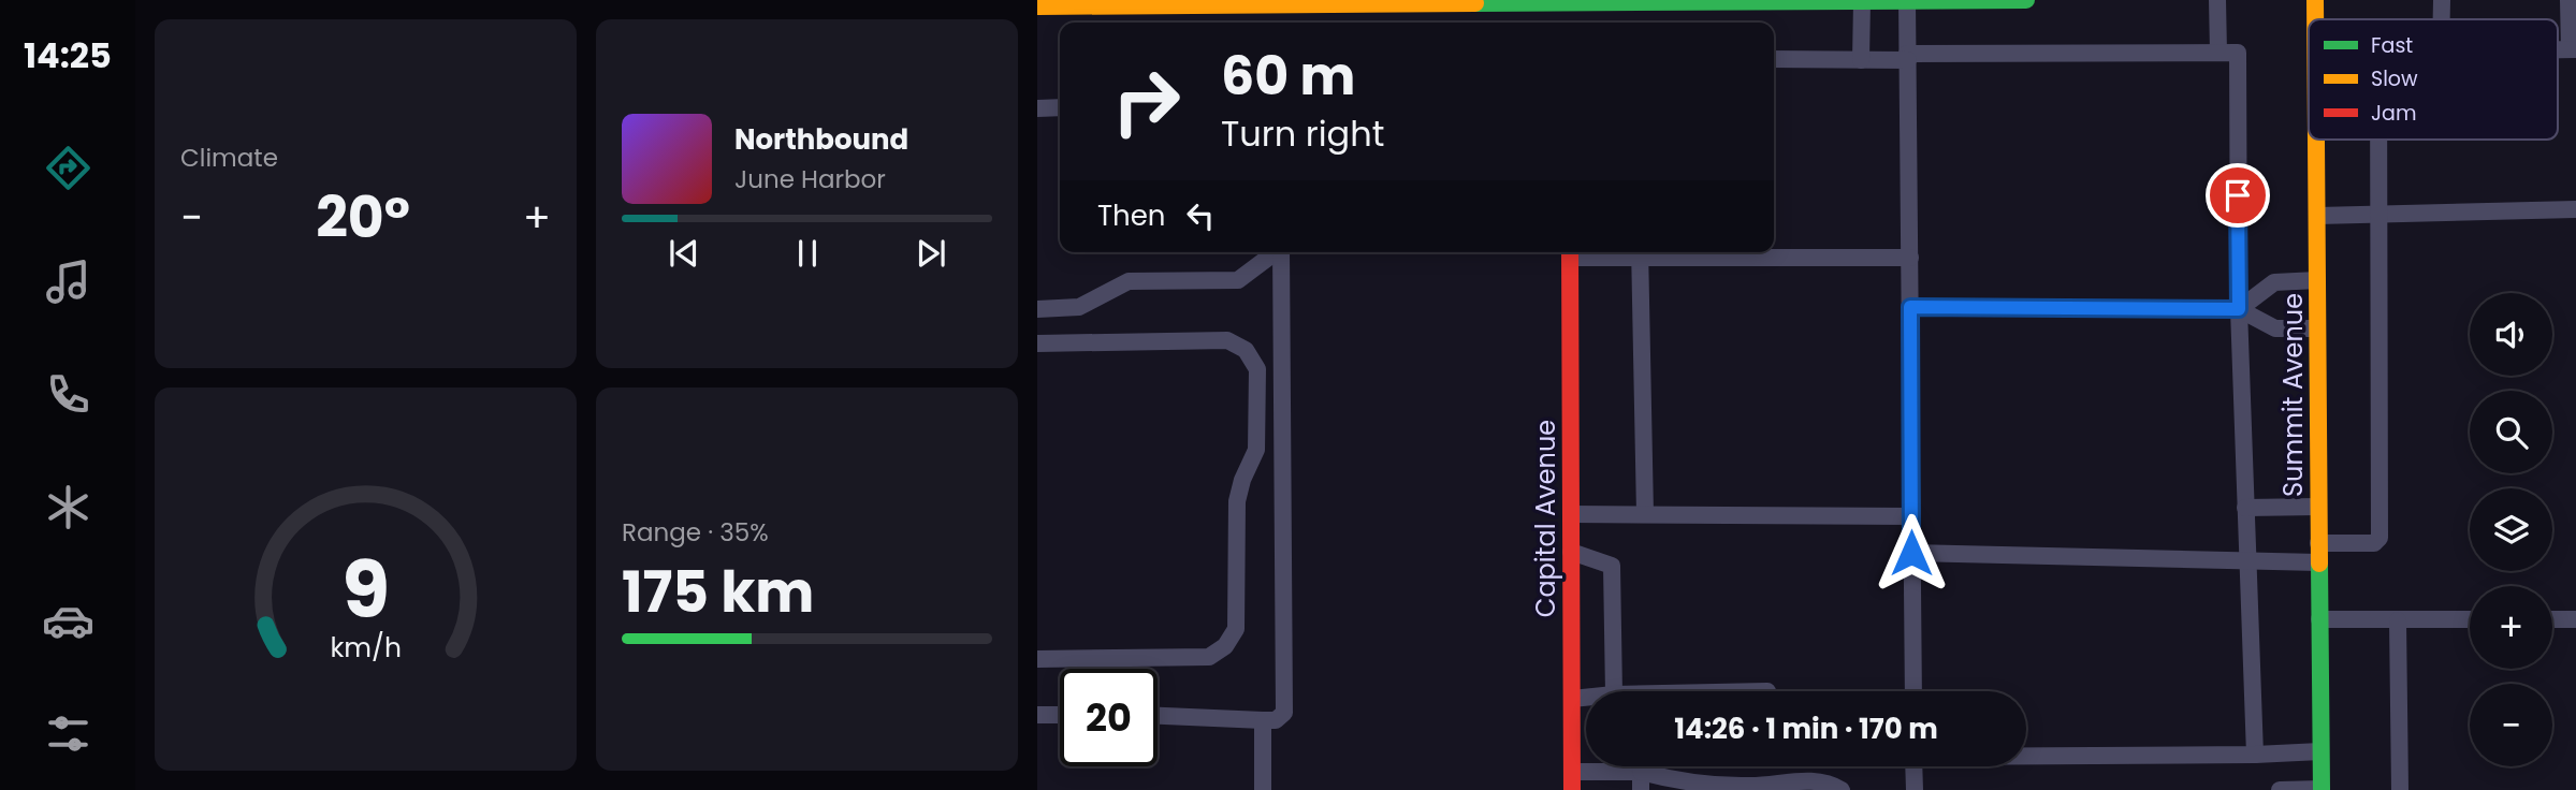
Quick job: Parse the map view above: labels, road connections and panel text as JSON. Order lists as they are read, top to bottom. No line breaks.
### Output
{"streets":{"street":["Summit Avenue","Capital Avenue"]},"legend":["Fast","Slow","Jam"],"page":{"tabs":"14:25","tile":["Climate",["Range · 35%","175 km"]],"turn":["60 m","Turn right"],"song":["Northbound","June Harbor"],"then":"Then","heat":["−","20°","+"],"map_buttons":["+","−"],"limit":"20","trip":"14:26 · 1 min · 170 m","gauge":["9","km/h"]}}
